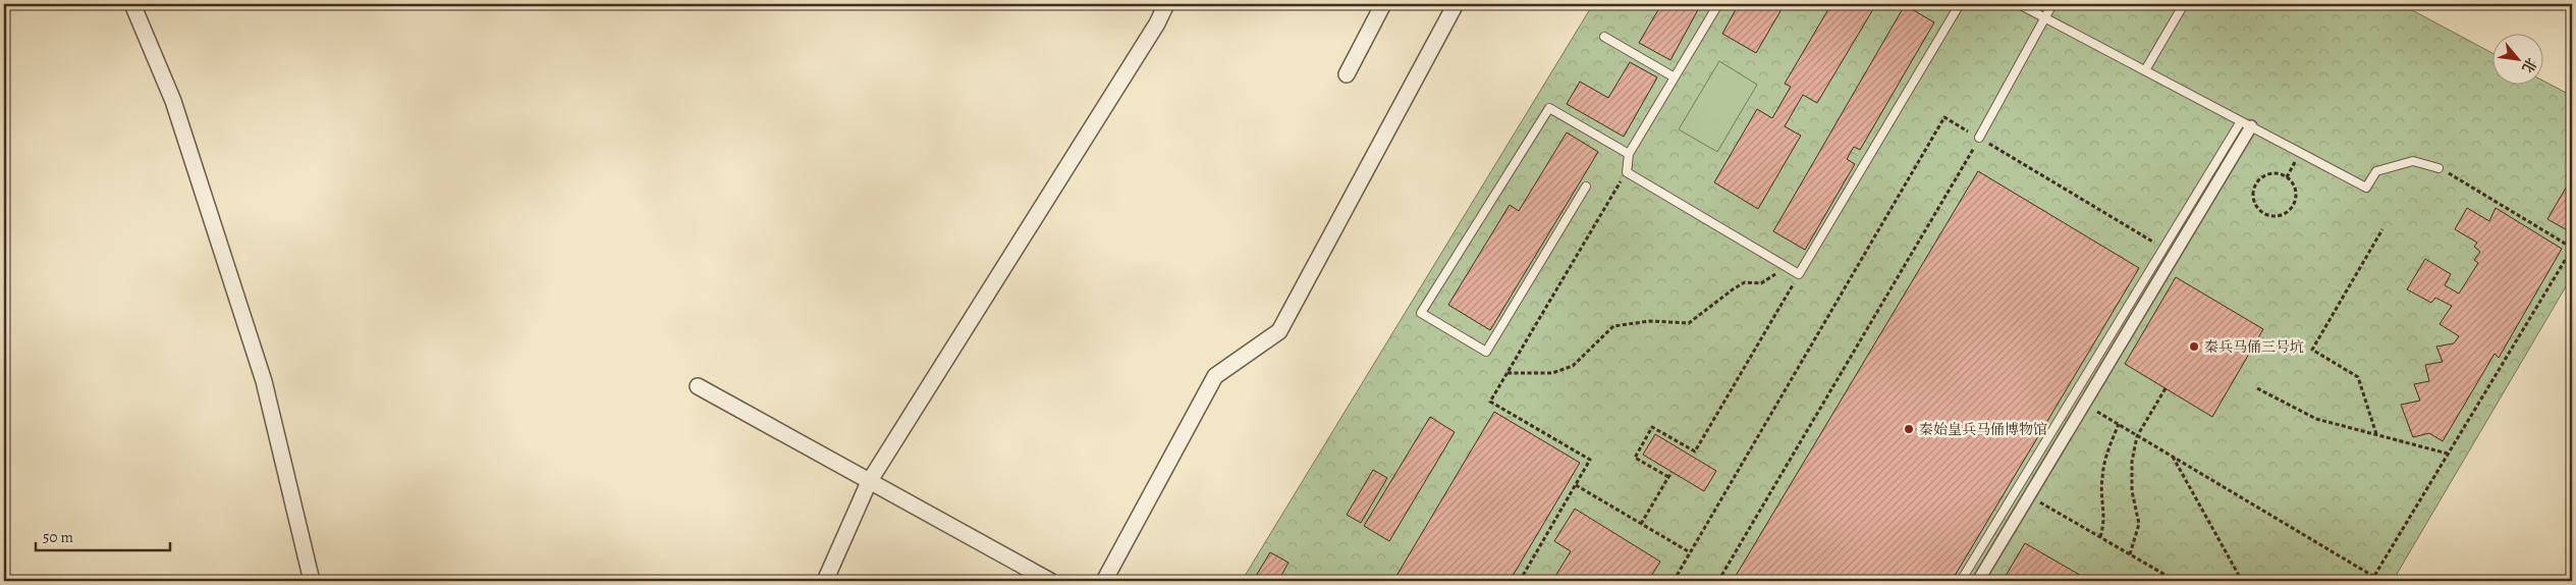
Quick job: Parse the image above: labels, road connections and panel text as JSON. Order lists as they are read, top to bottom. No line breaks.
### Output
{"places":["秦兵马俑三号坑","秦始皇兵马俑博物馆"],"scale_bar":"50 m","north":"bottom right"}
